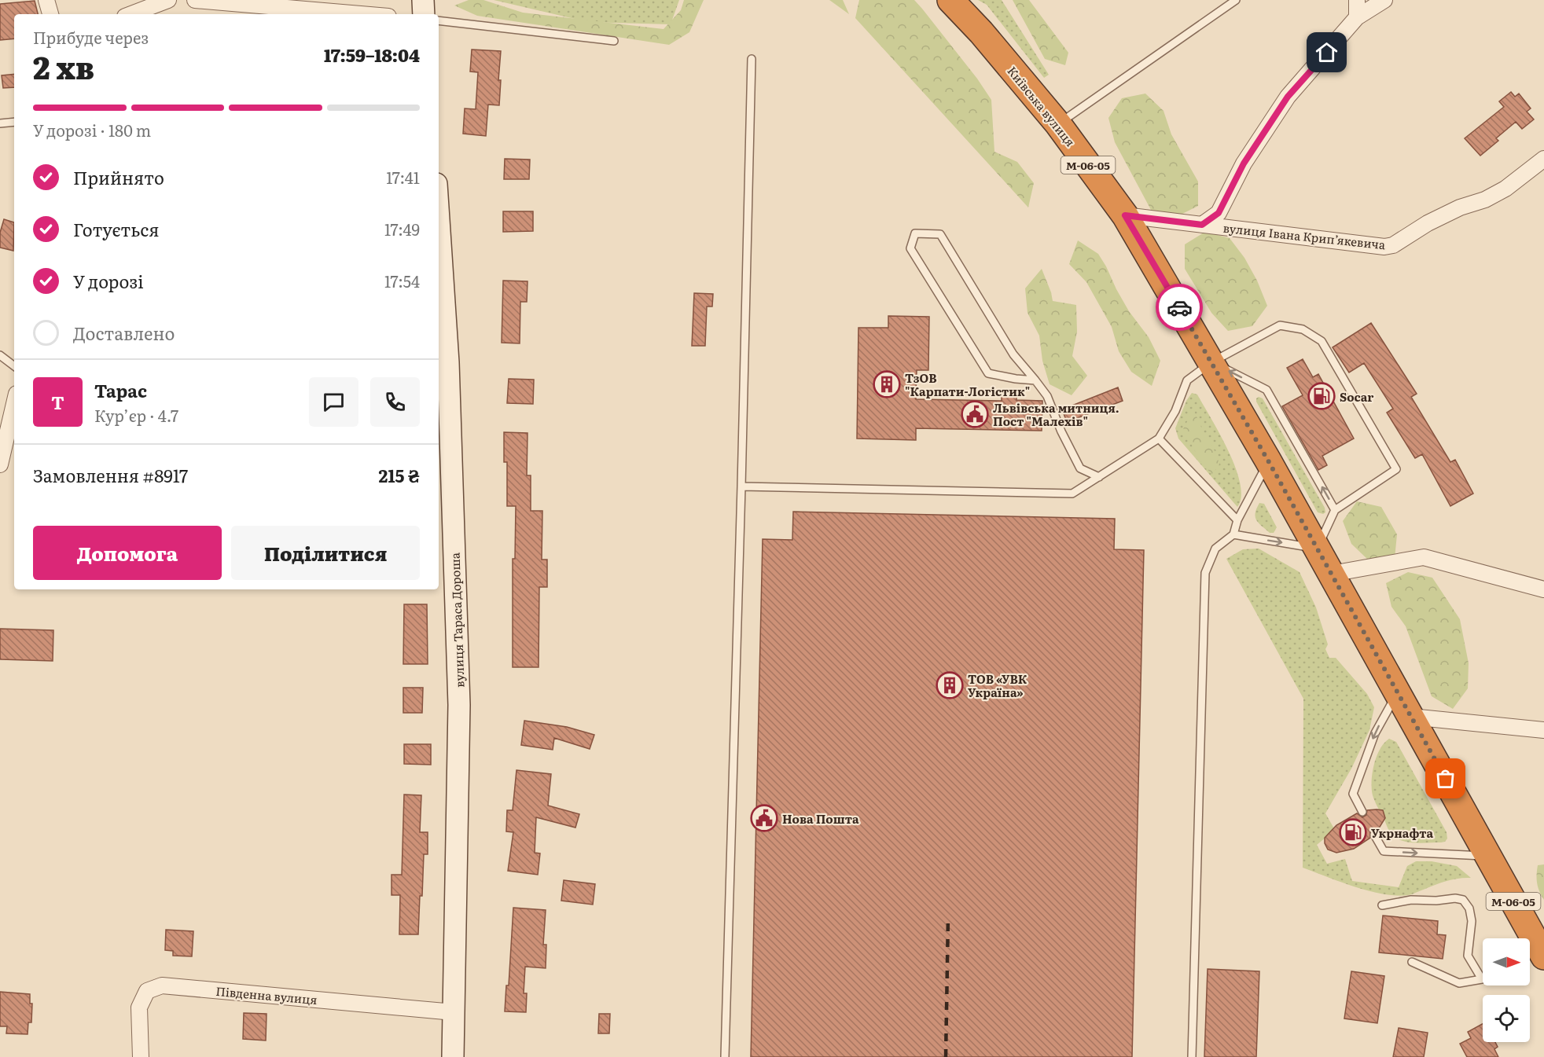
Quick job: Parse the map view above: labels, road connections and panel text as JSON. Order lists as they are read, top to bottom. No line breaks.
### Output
{"streets":{"highway":["Київська вулиця","М-06-05"],"street":["вулиця Івана Крипʼякевича","вулиця Тараса Дороша","Південна вулиця"]},"crossings":[["Київська вулиця","вулиця Івана Крипʼякевича"],["вулиця Тараса Дороша","Південна вулиця"]],"places":{"building":["ТзОВ \"Карпати-Логістик\"","ТОВ «УВК Україна»"],"fuel station":["Socar","Укрнафта"],"public building":["Львівська митниця. Пост \"Малехів\"","Нова Пошта"]},"north":"right","page":{"heading":["2 хв","Прибуде через","17:59–18:04"],"panel":["Тарас","Кур’єр · 4.7","Замовлення #8917","215 ₴"],"bar":"У дорозі · 180 m","list":[["Прийнято","17:41"],["Готується","17:49"],["У дорозі","17:54"],"Доставлено"],"round":"Т","buttons":["Допомога","Поділитися"]}}
